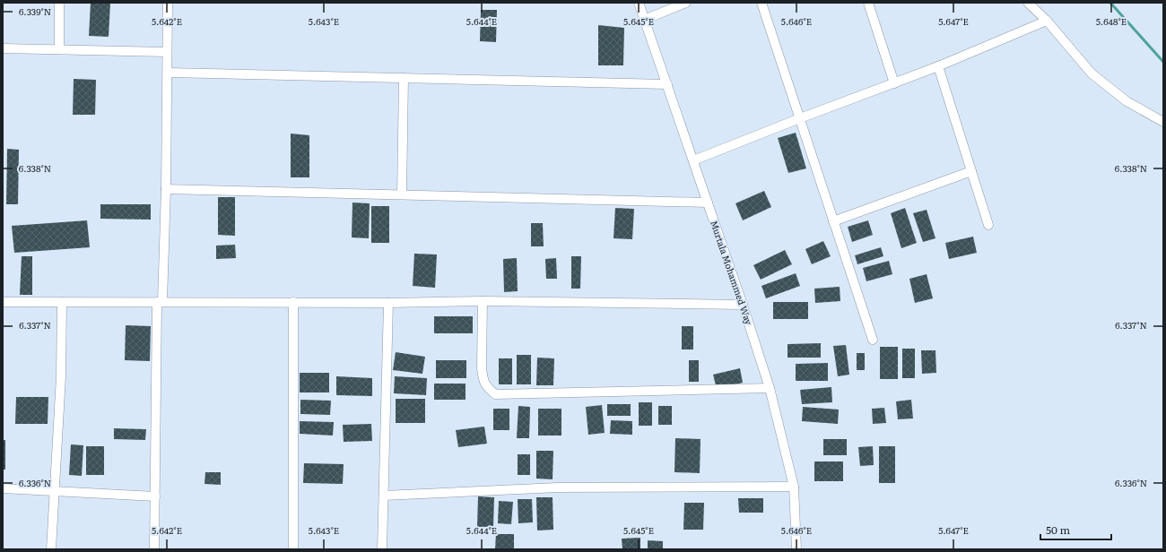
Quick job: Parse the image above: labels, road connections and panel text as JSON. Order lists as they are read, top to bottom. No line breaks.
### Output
{"streets":{"street":["Murtala Mohammed Way"]},"scale_bar":"50 m","coordinates":["6.339°N","5.642°E","5.643°E","5.644°E","5.645°E","5.646°E","5.647°E","5.648°E","6.338°N","6.337°N","6.336°N"]}
